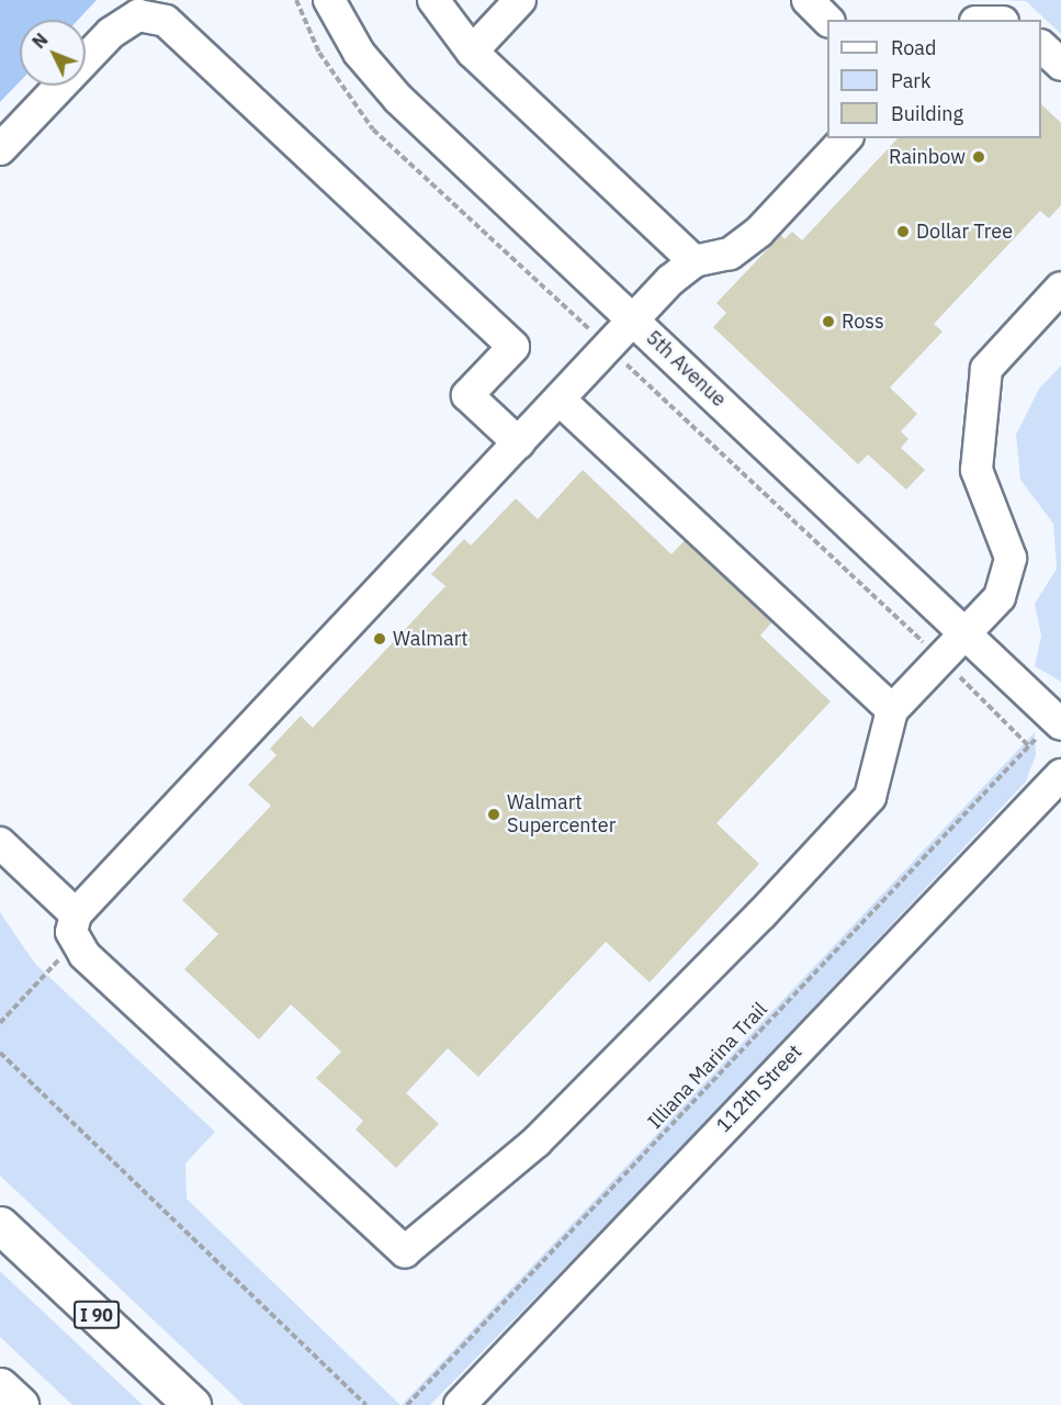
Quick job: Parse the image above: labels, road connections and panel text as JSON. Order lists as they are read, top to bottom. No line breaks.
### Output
{"streets":{"highway":["I 90"],"street":["5th Avenue","112th Street"],"path":["Illiana Marina Trail"]},"places":["Rainbow","Dollar Tree","Ross","Walmart","Walmart Supercenter"],"legend":["Road","Park","Building"],"north":"top left"}
